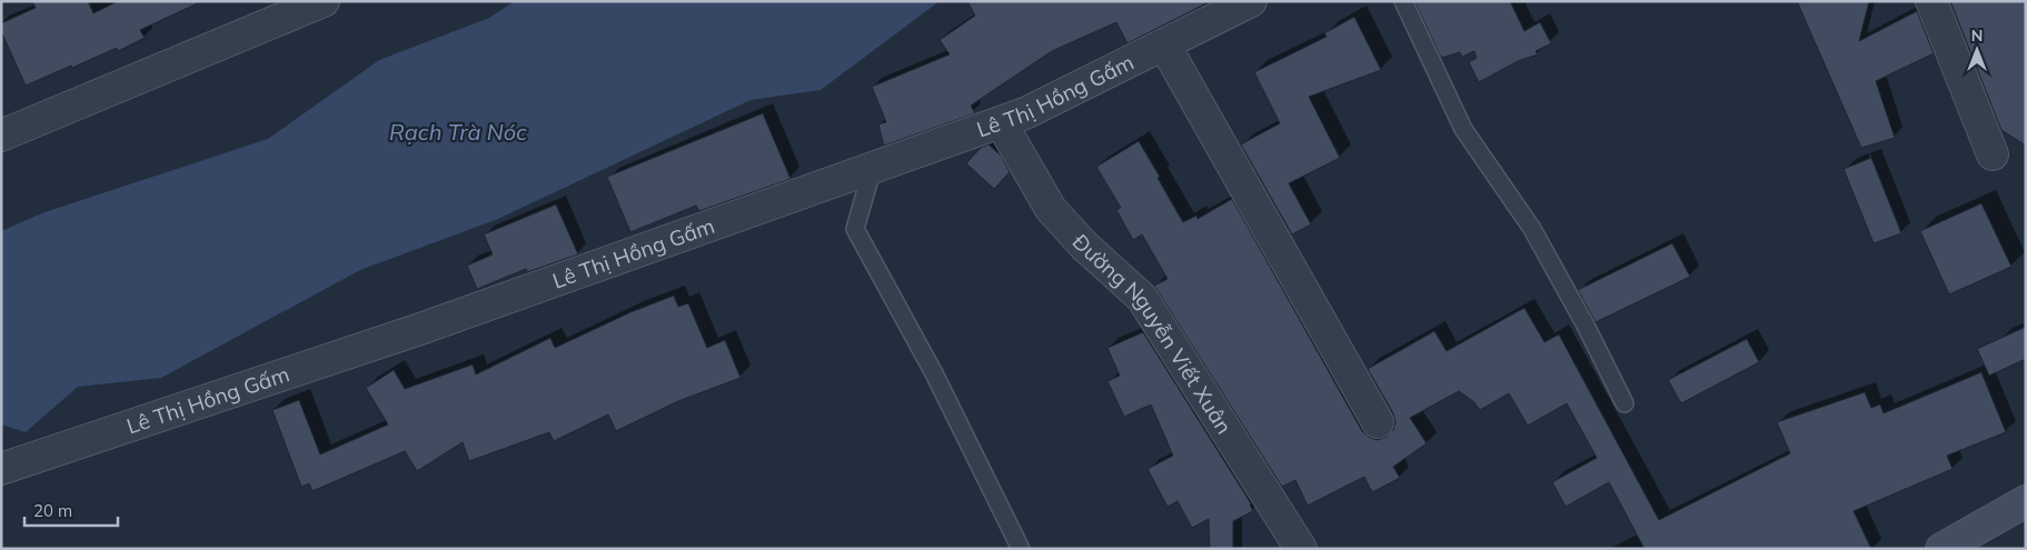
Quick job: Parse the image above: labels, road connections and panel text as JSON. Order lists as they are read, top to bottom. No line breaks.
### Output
{"streets":{"street":["Lê Thị Hồng Gấm","Đường Nguyễn Viết Xuân"]},"crossings":[["Lê Thị Hồng Gấm","Đường Nguyễn Viết Xuân"]],"water":["Rạch Trà Nóc"],"scale_bar":"20 m","north":"top"}
